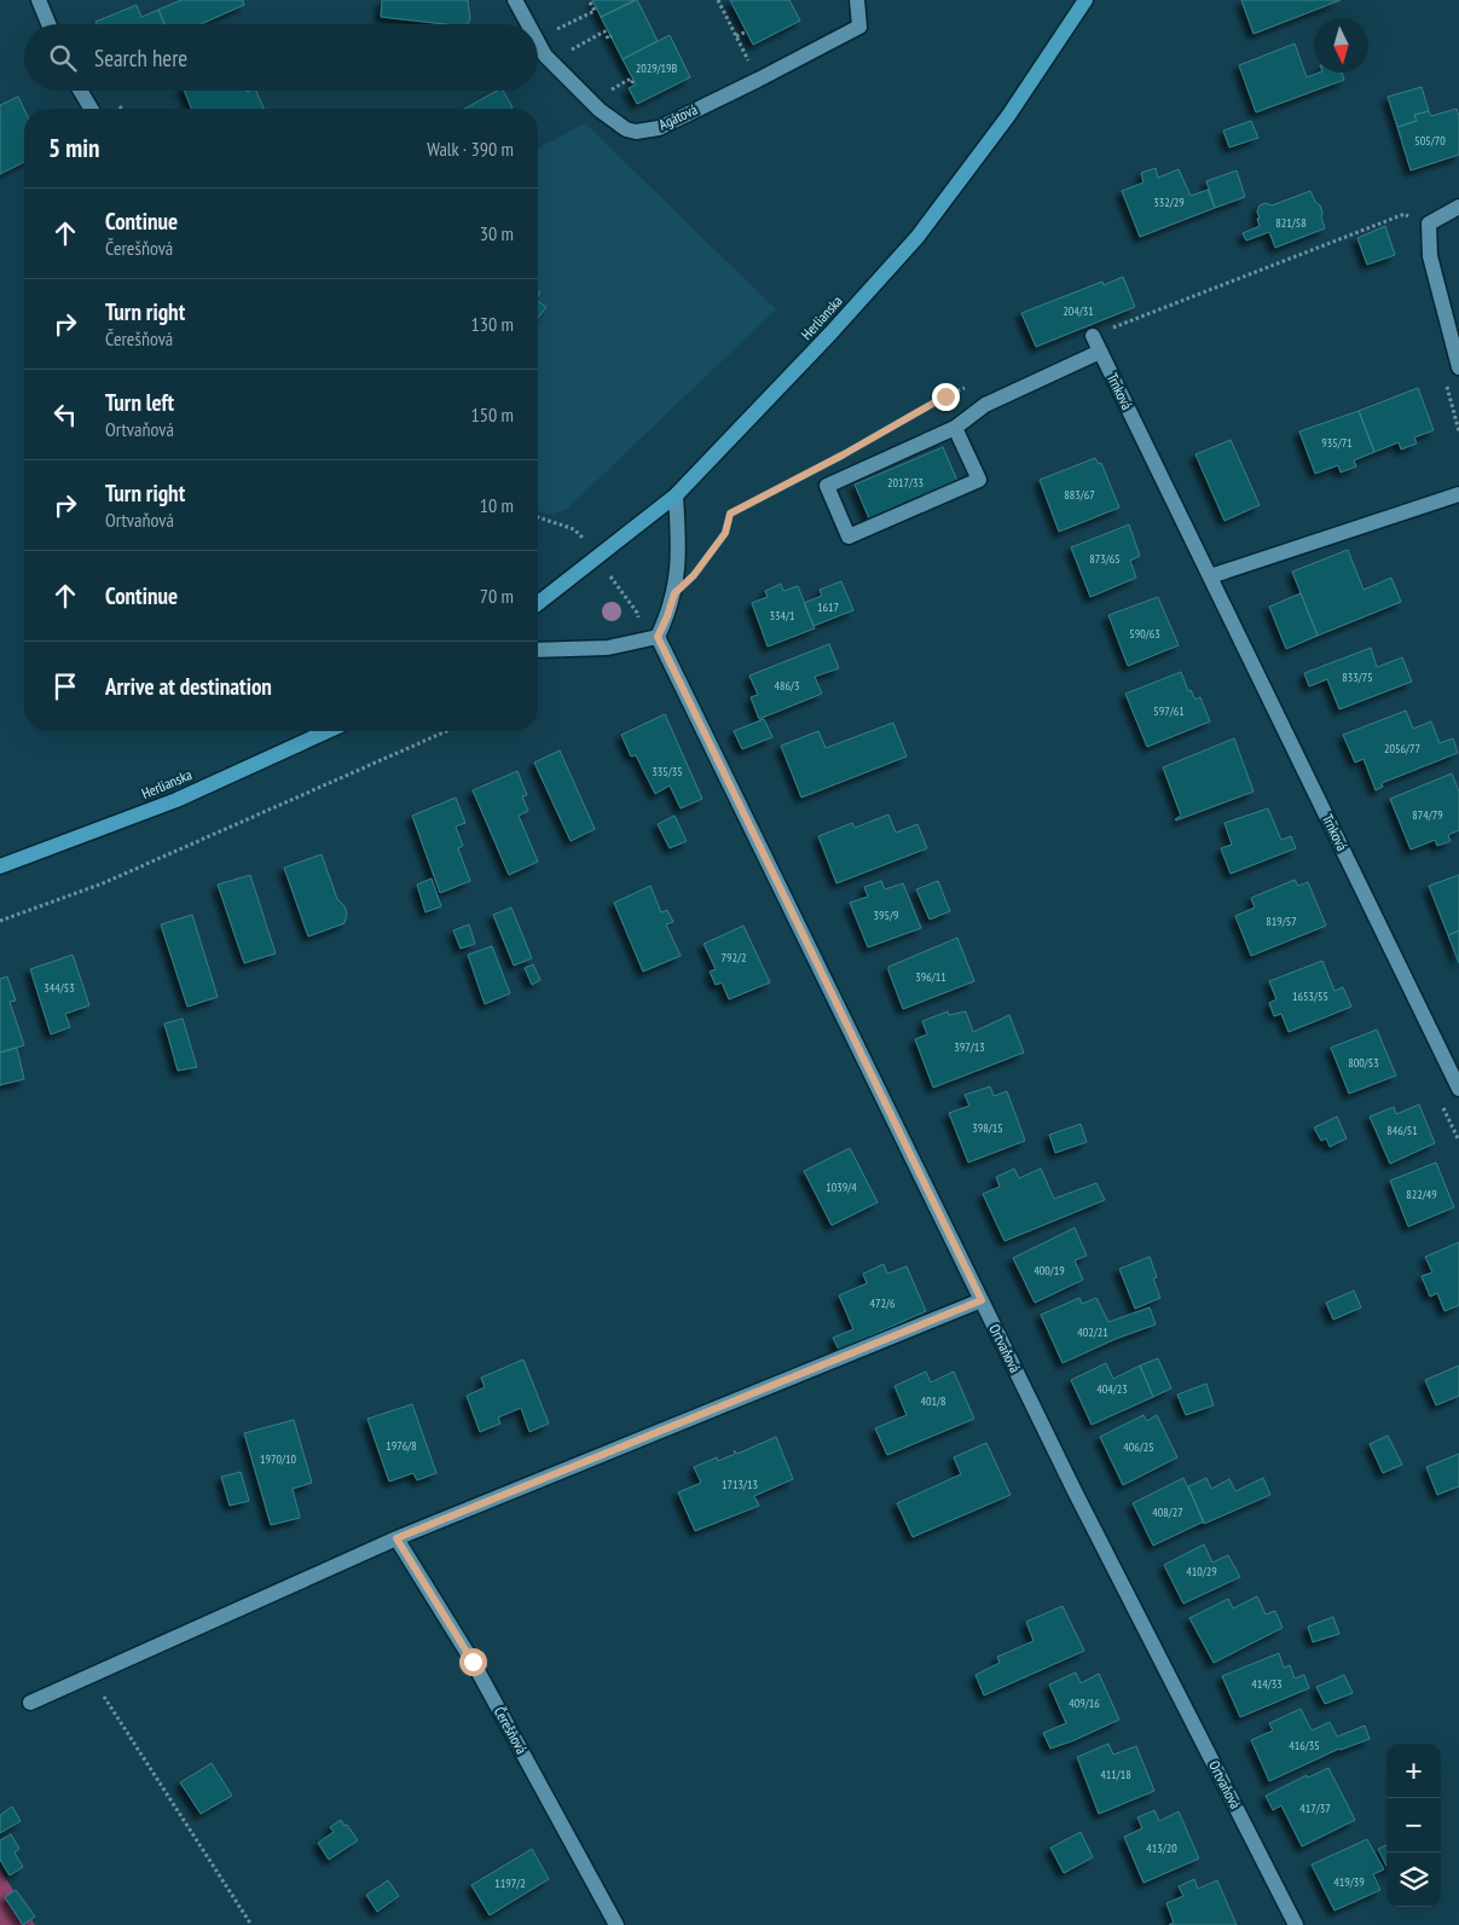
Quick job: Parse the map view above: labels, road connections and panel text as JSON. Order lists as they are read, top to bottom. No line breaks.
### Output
{"streets":{"main road":["Herlianska"],"street":["Agátová","Trnková","Ortvaňová","Čerešňová"]},"house_numbers":["2029/19B","505/70","332/29","821/58","204/31","935/71","2017/33","883/67","873/65","1617","334/1","590/63","833/75","486/3","597/61","2056/77","335/35","874/79","395/9","819/57","792/2","396/11","344/53","1653/55","397/13","800/53","398/15","846/51","1039/4","822/49","400/19","472/6","402/21","404/23","401/8","1976/8","406/25","1970/10","1713/13","408/27","410/29","414/33","409/16","416/35","411/18","417/37","413/20","419/39","1197/2"],"north":"bottom","page":{"search":"Search here","heading":["5 min","Walk · 390 m"],"list":[["Continue","Čerešňová","30 m"],["Turn right","Čerešňová","130 m"],["Turn left","Ortvaňová","150 m"],["Turn right","Ortvaňová","10 m"],["Continue","70 m"],"Arrive at destination"],"map_buttons":["+","−"]}}
